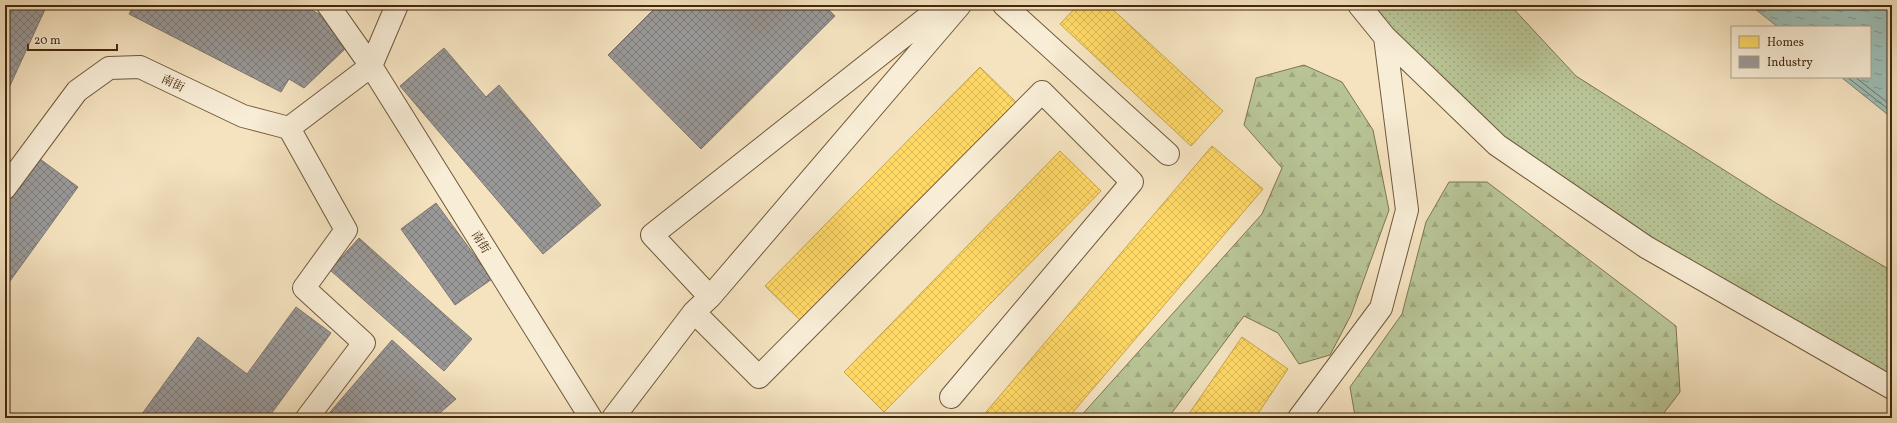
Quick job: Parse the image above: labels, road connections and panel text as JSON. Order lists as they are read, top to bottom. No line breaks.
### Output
{"streets":{"street":["南街"]},"legend":["Homes","Industry"],"scale_bar":"20 m"}
